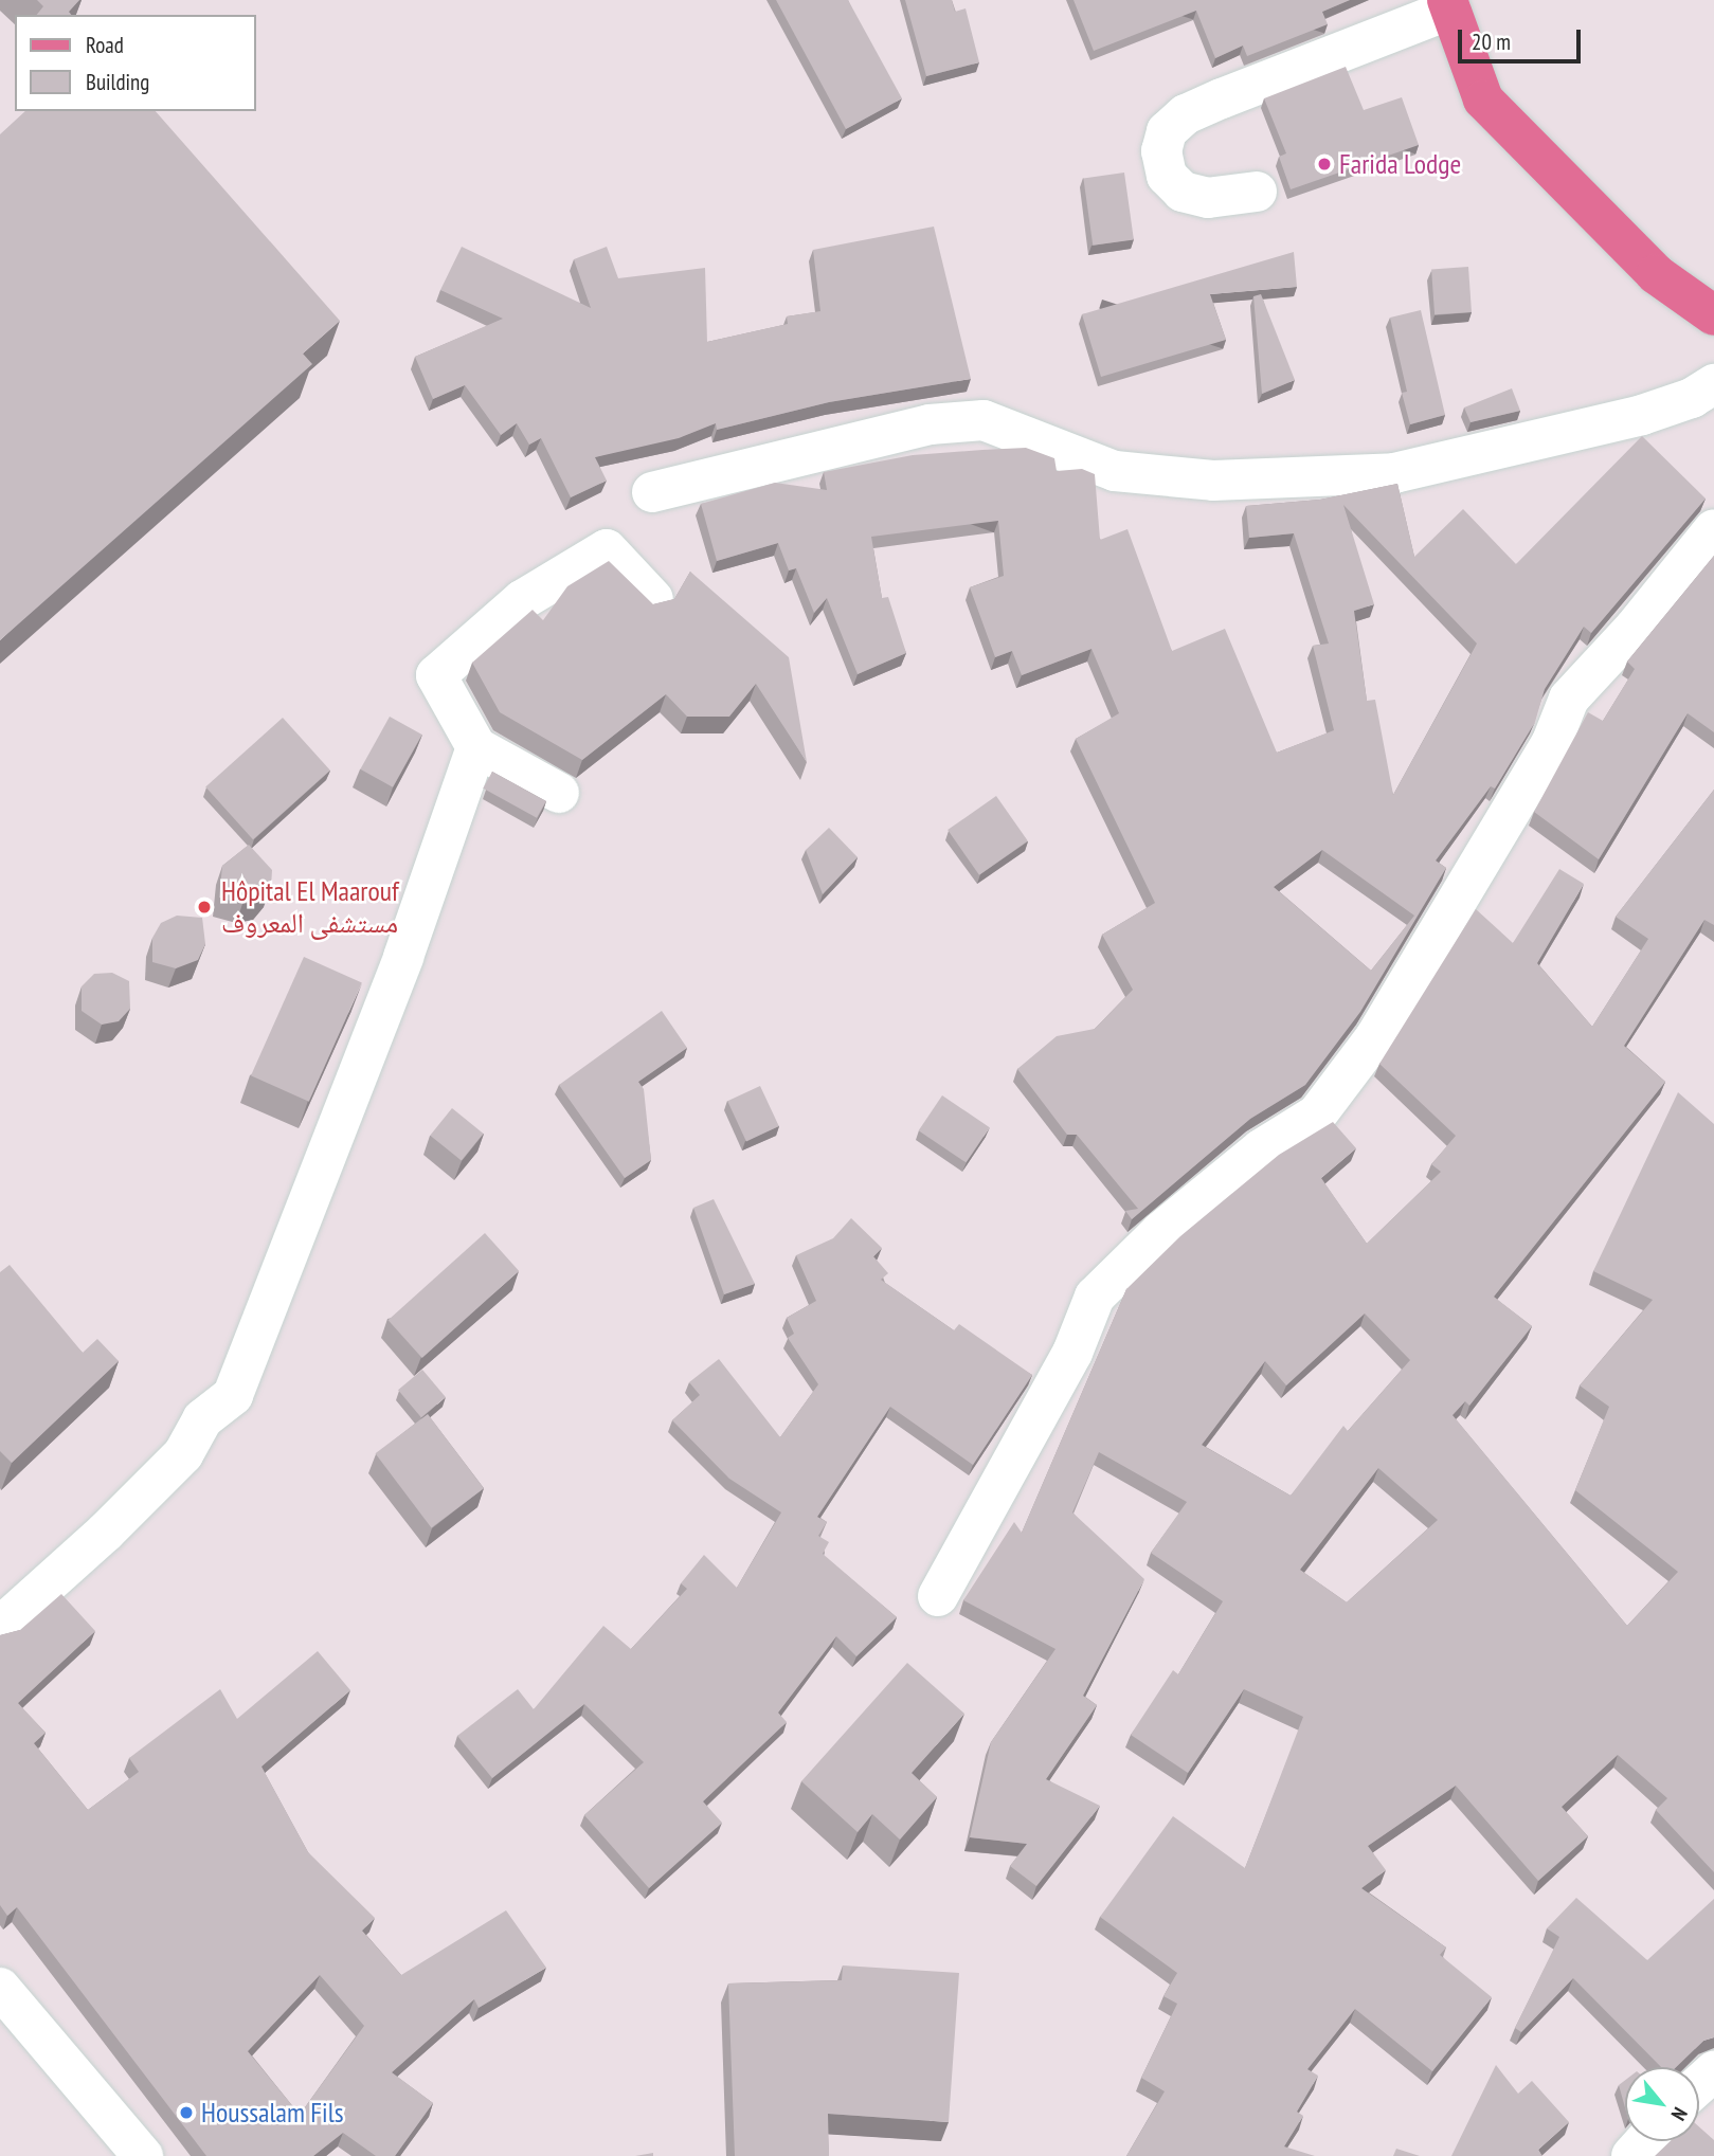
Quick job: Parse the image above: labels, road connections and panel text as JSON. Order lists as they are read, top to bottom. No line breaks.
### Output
{"places":["Farida Lodge","Hôpital El Maarouf مستشفى المعروف","Houssalam Fils"],"legend":["Road","Building"],"scale_bar":"20 m","north":"bottom right"}
